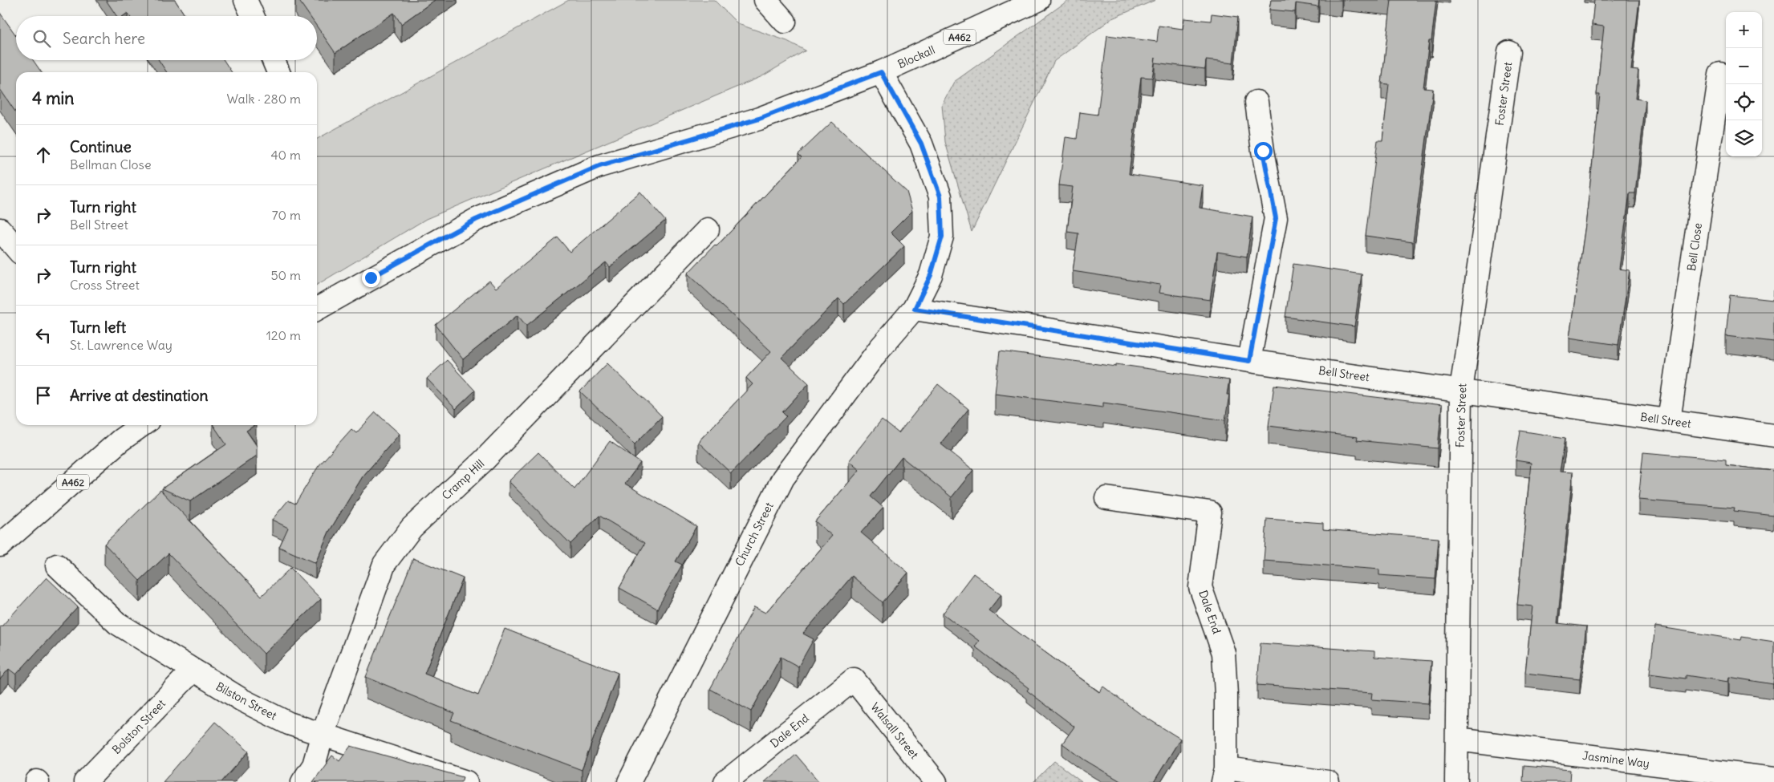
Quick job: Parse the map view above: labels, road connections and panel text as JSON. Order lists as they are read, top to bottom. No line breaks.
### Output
{"streets":{"street":["A462","Blockall","Foster Street","Bell Close","Bell Street","Cramp Hill","Church Street","Dale End","Bilston Street","Bolston Street","Walsall Street","Jasmine Way"]},"crossings":[["A462","Blockall"],["A462","Church Street"],["Blockall","Church Street"],["Foster Street","Bell Street"],["Foster Street","Jasmine Way"],["Bell Close","Bell Street"],["Bell Street","Church Street"],["Cramp Hill","Bilston Street"],["Dale End","Walsall Street"],["Bilston Street","Bolston Street"]],"page":{"map_buttons":["+","−"],"search":"Search here","heading":["4 min","Walk · 280 m"],"list":[["Continue","Bellman Close","40 m"],["Turn right","Bell Street","70 m"],["Turn right","Cross Street","50 m"],["Turn left","St. Lawrence Way","120 m"],"Arrive at destination"]}}
